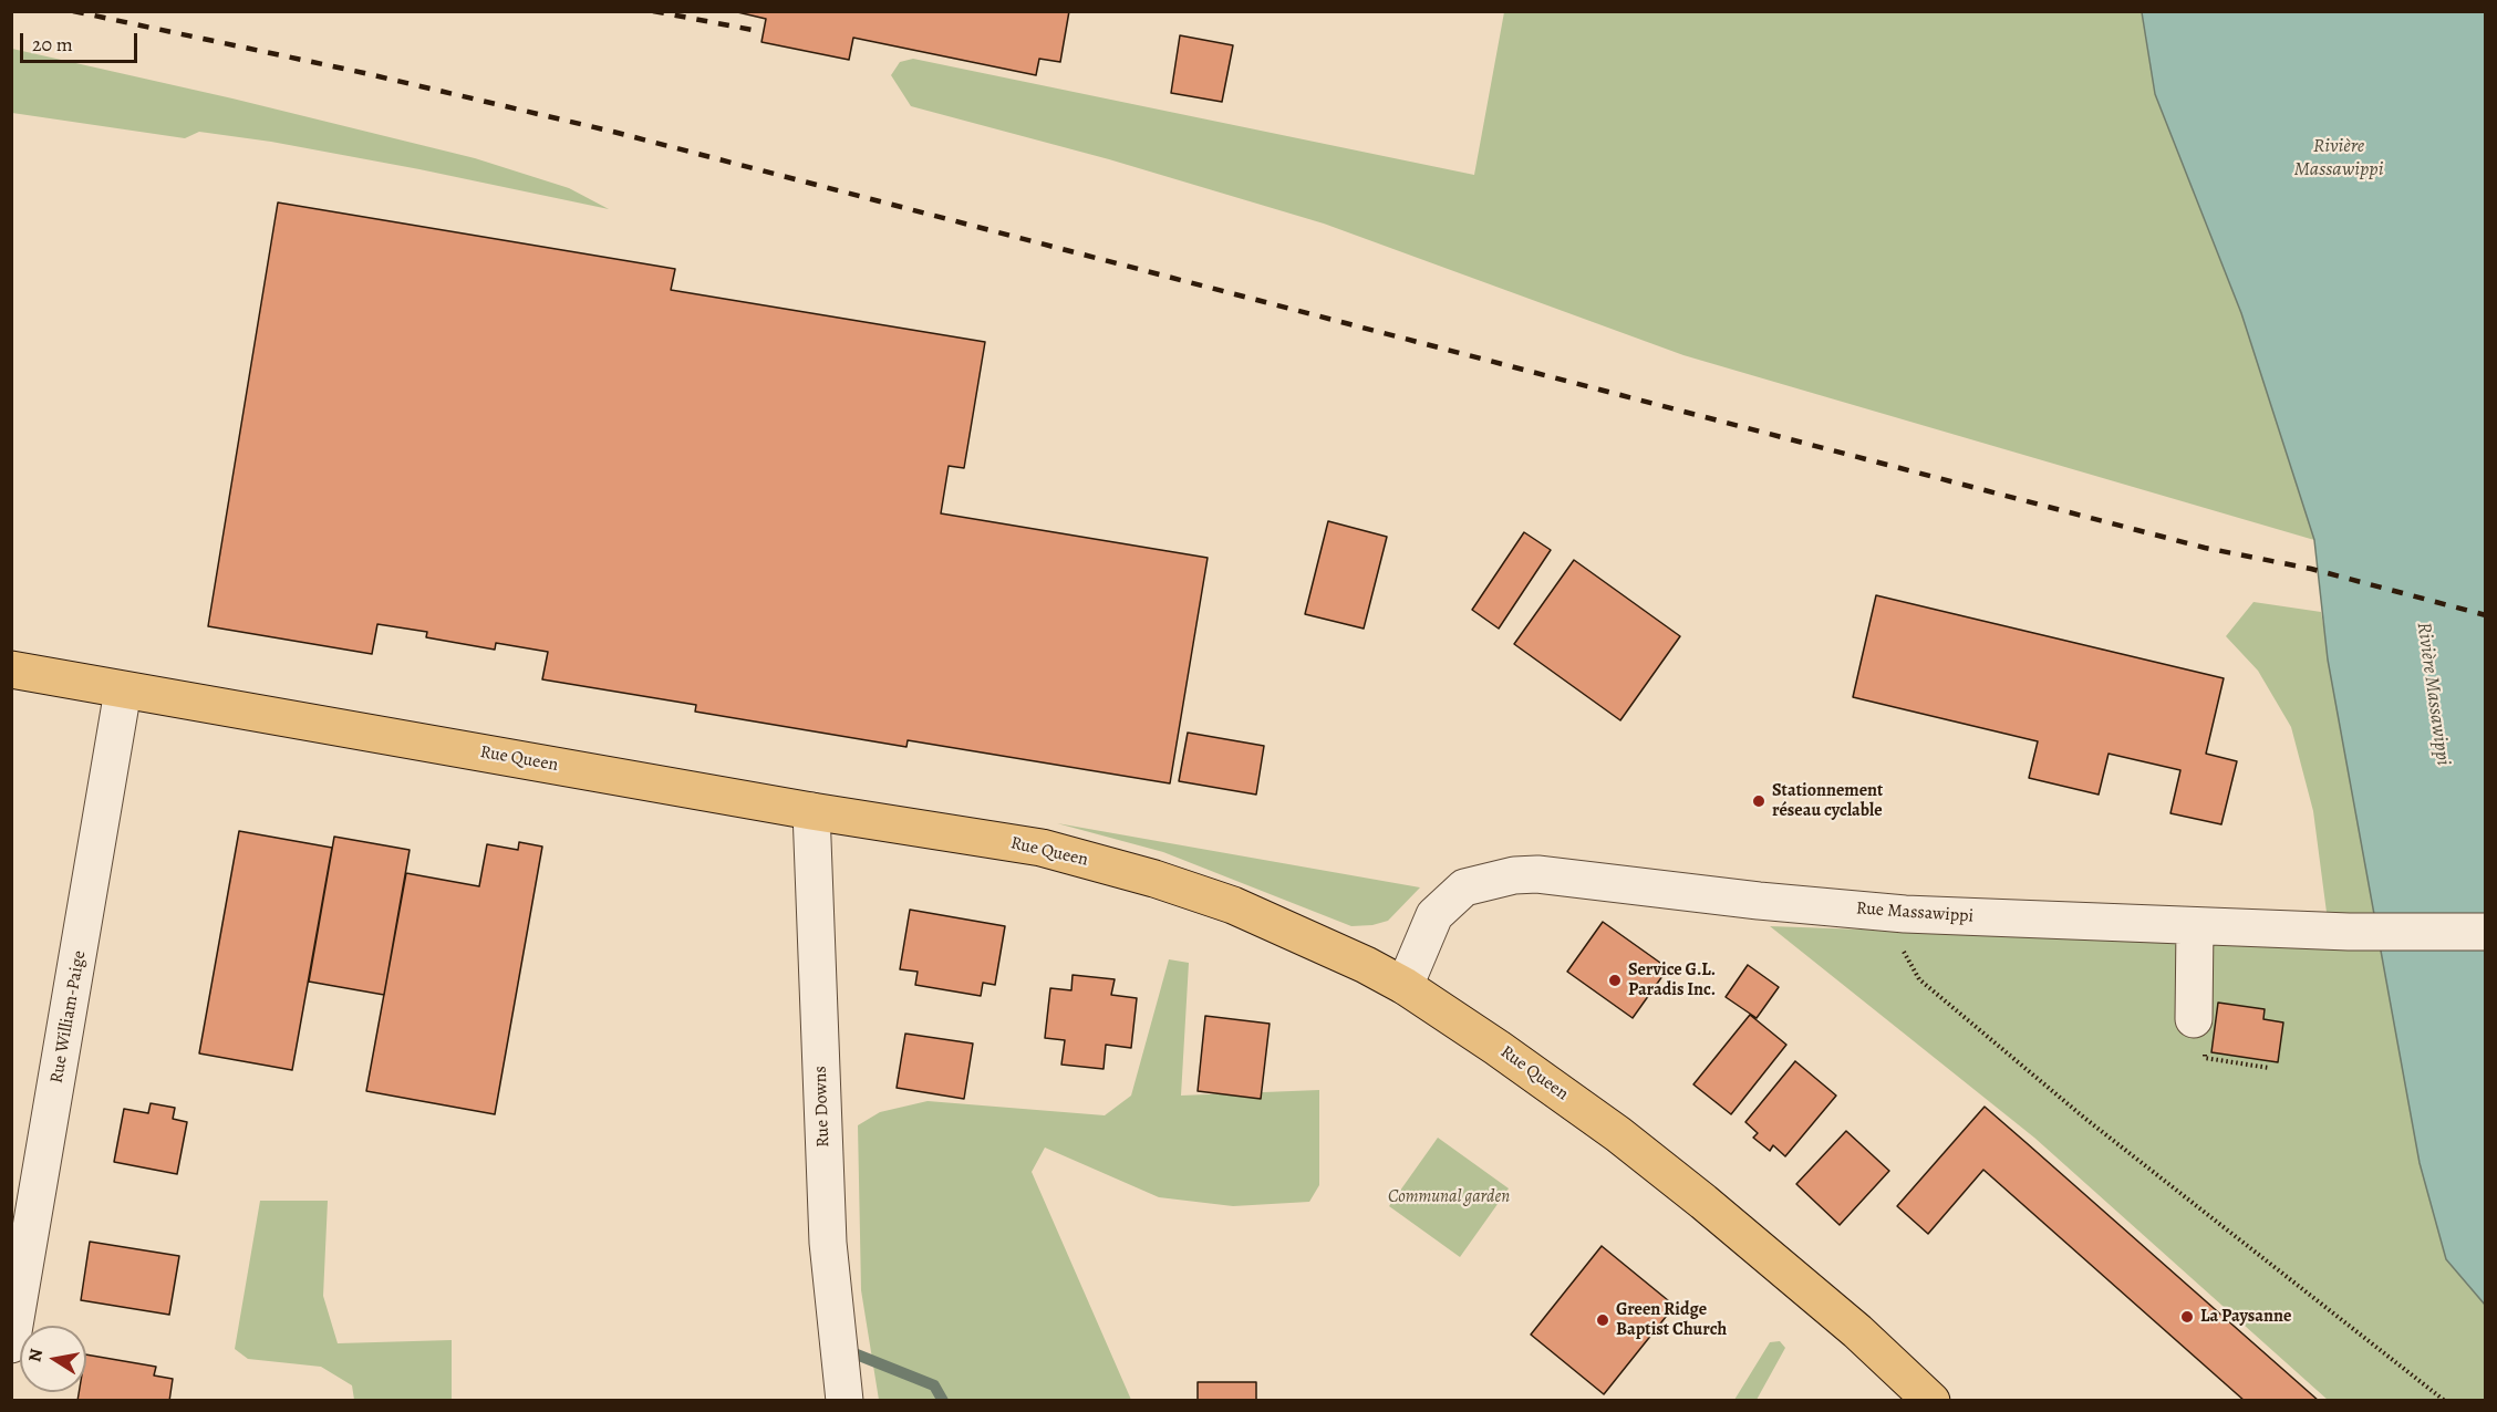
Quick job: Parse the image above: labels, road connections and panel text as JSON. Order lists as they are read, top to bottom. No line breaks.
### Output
{"streets":{"main road":["Rue Queen"],"street":["Rue Massawippi","Rue William-Paige","Rue Downs"]},"crossings":[["Rue Queen","Rue Massawippi"],["Rue Queen","Rue William-Paige"],["Rue Queen","Rue Downs"]],"water":["Rivière Massawippi"],"parks":["Communal garden"],"places":["Stationnement réseau cyclable","Service G.L. Paradis Inc.","La Paysanne","Green Ridge Baptist Church"],"scale_bar":"20 m","north":"left"}
